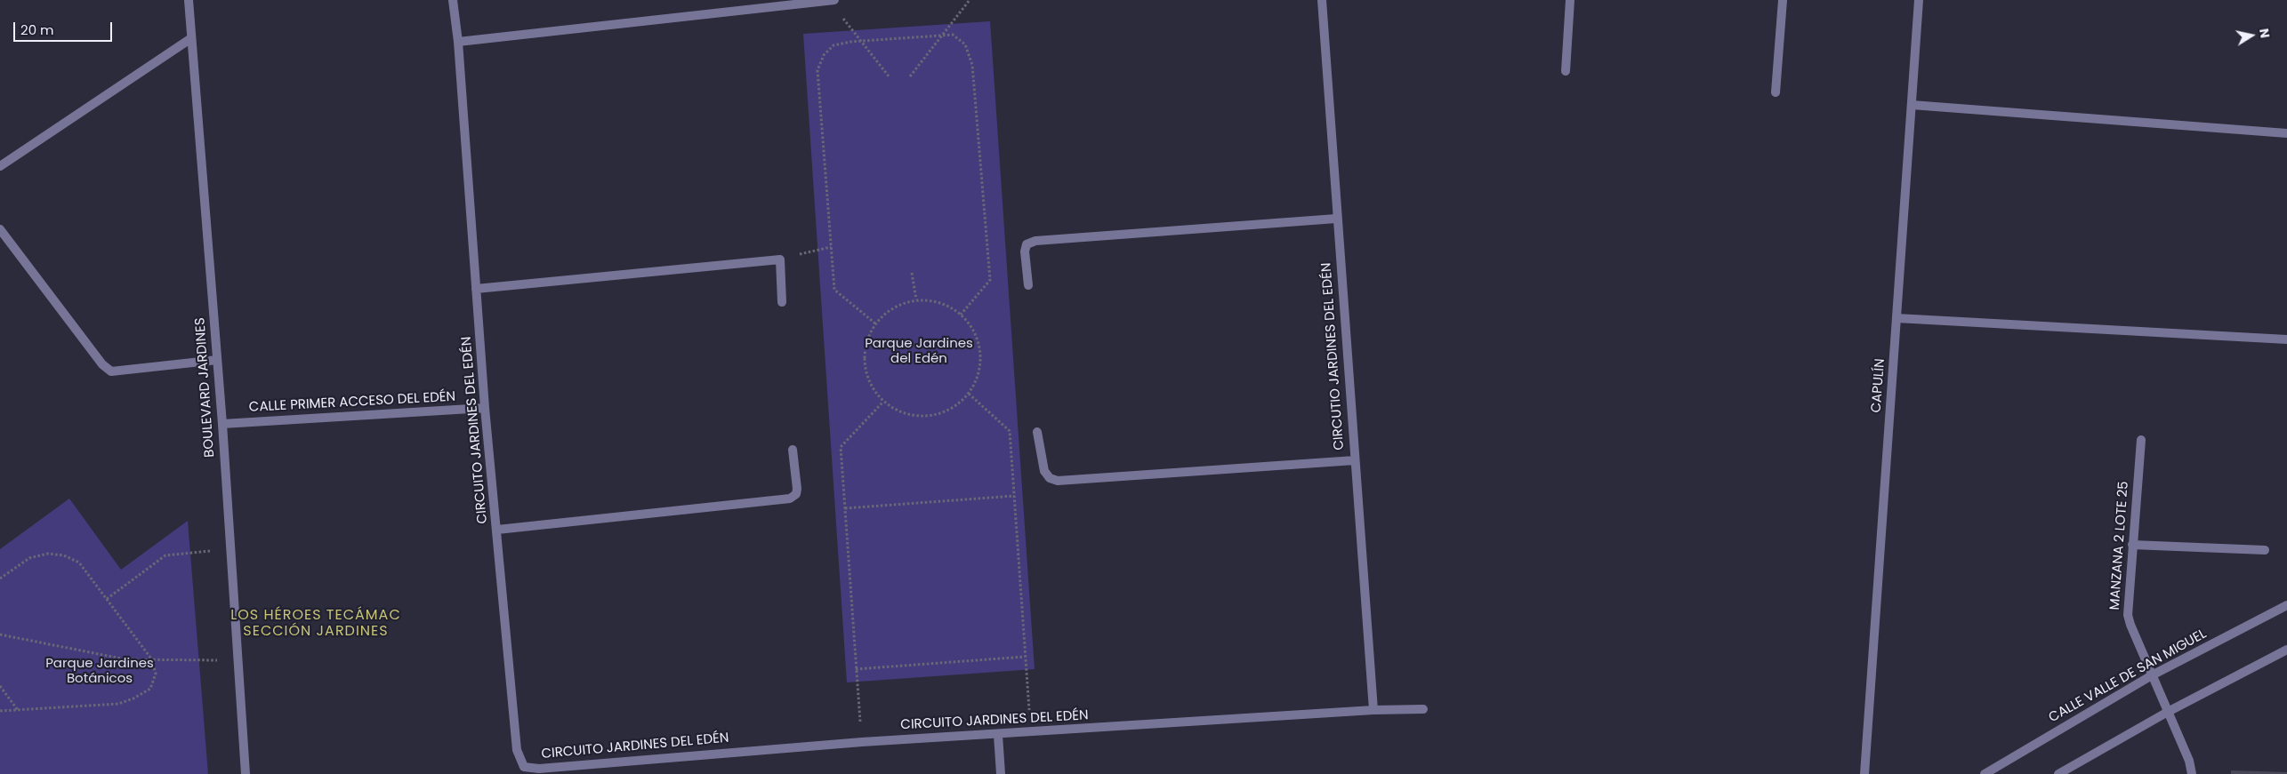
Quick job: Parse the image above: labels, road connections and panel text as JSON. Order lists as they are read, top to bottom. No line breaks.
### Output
{"streets":{"street":["CIRCUTIO JARDINES DEL EDÉN","CAPULÍN","BOULEVARD JARDINES","CALLE PRIMER ACCESO DEL EDÉN","CIRCUITO JARDINES DEL EDÉN","MANZANA 2 LOTE 25","CALLE VALLE DE SAN MIGUEL"]},"crossings":[["CIRCUTIO JARDINES DEL EDÉN","CIRCUITO JARDINES DEL EDÉN"],["BOULEVARD JARDINES","CALLE PRIMER ACCESO DEL EDÉN"],["CALLE PRIMER ACCESO DEL EDÉN","CIRCUITO JARDINES DEL EDÉN"],["MANZANA 2 LOTE 25","CALLE VALLE DE SAN MIGUEL"]],"districts":["LOS HÉROES TECÁMAC SECCIÓN JARDINES"],"parks":["Parque Jardines del Edén","Parque Jardines Botánicos"],"scale_bar":"20 m","north":"right"}
